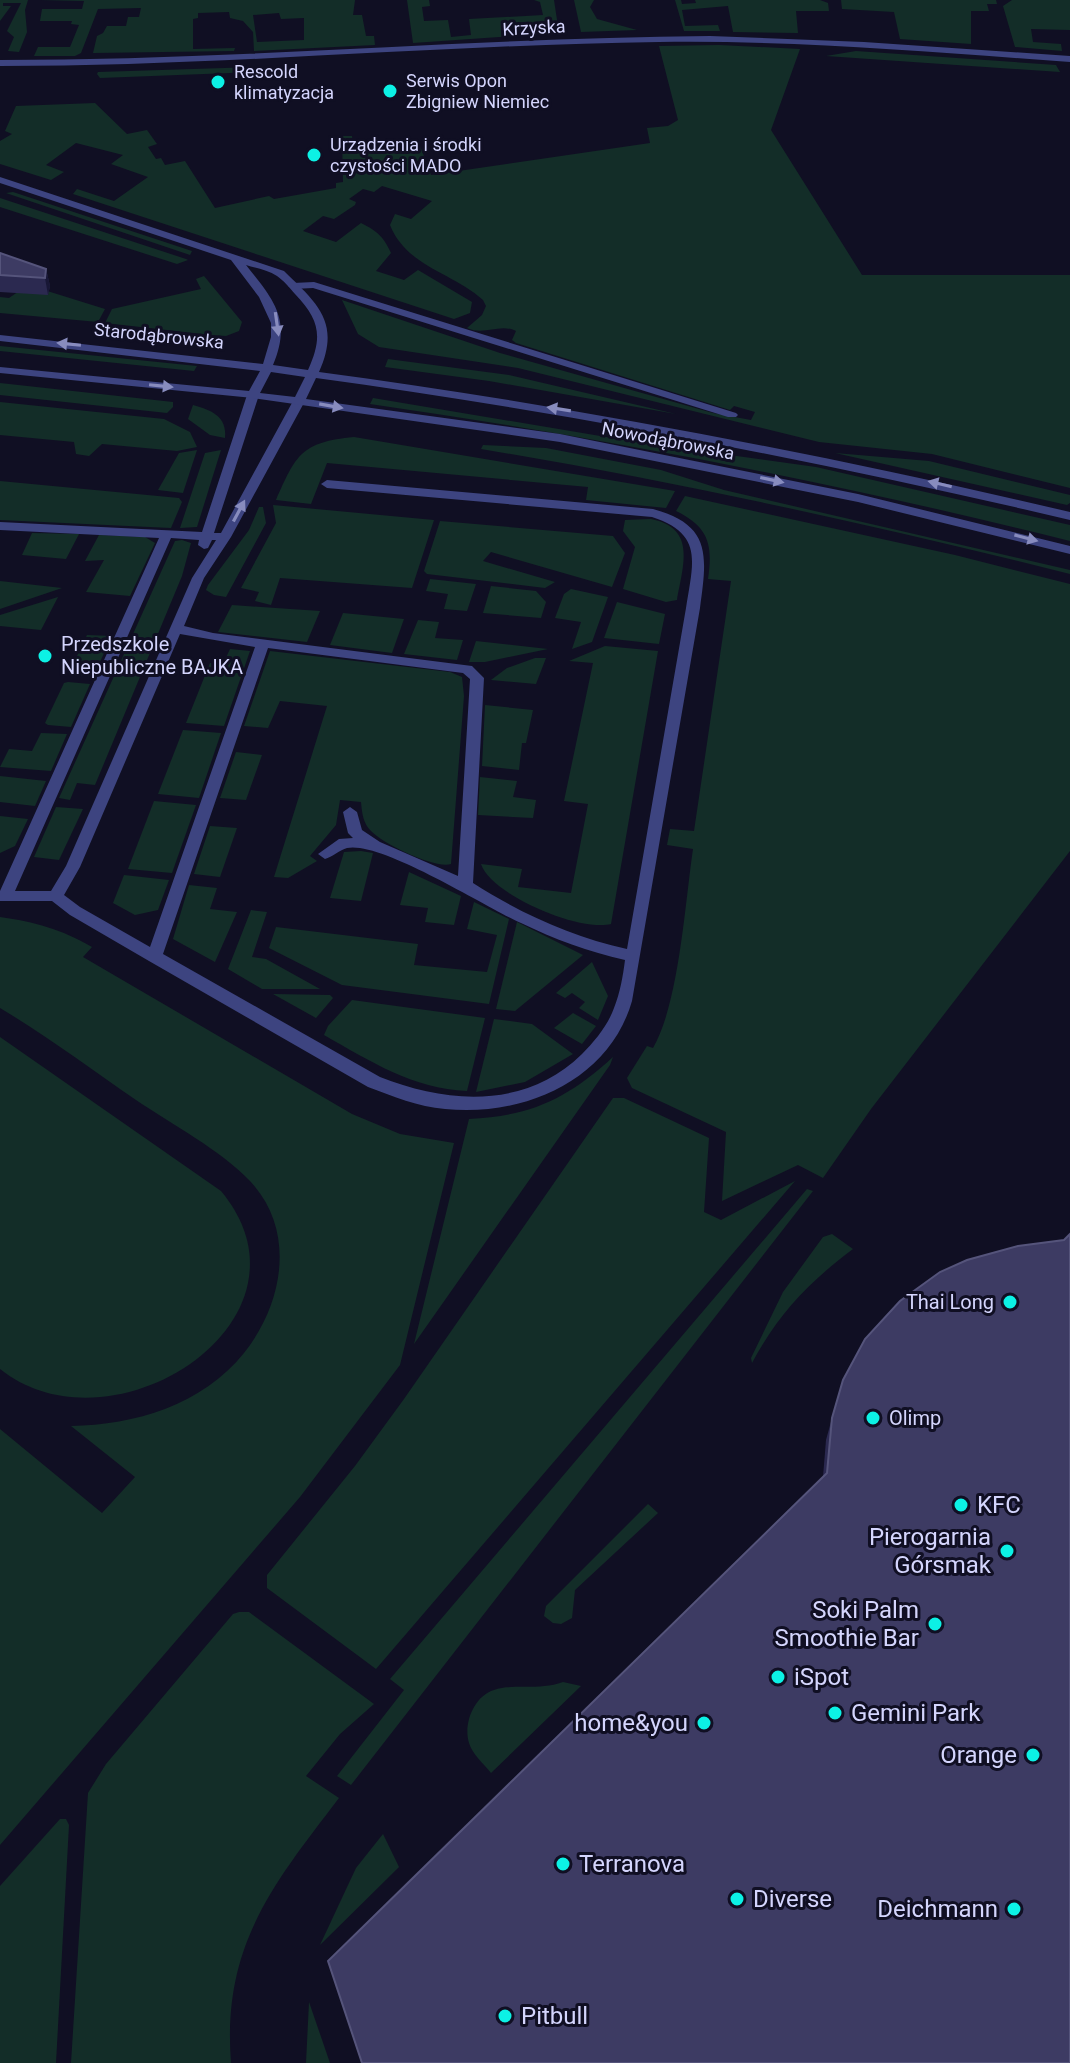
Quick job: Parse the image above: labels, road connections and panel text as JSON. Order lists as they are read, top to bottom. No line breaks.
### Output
{"streets":{"street":["Krzyska","Starodąbrowska","Nowodąbrowska"]},"crossings":[["Starodąbrowska","Nowodąbrowska"]],"places":["Rescold klimatyzacja","Serwis Opon Zbigniew Niemiec","Urządzenia i środki czystości MADO","Przedszkole Niepubliczne BAJKA","Thai Long","Olimp","KFC","Pierogarnia Górsmak","Soki Palm Smoothie Bar","iSpot","Gemini Park","home&you","Orange","Terranova","Diverse","Deichmann","Pitbull"]}
